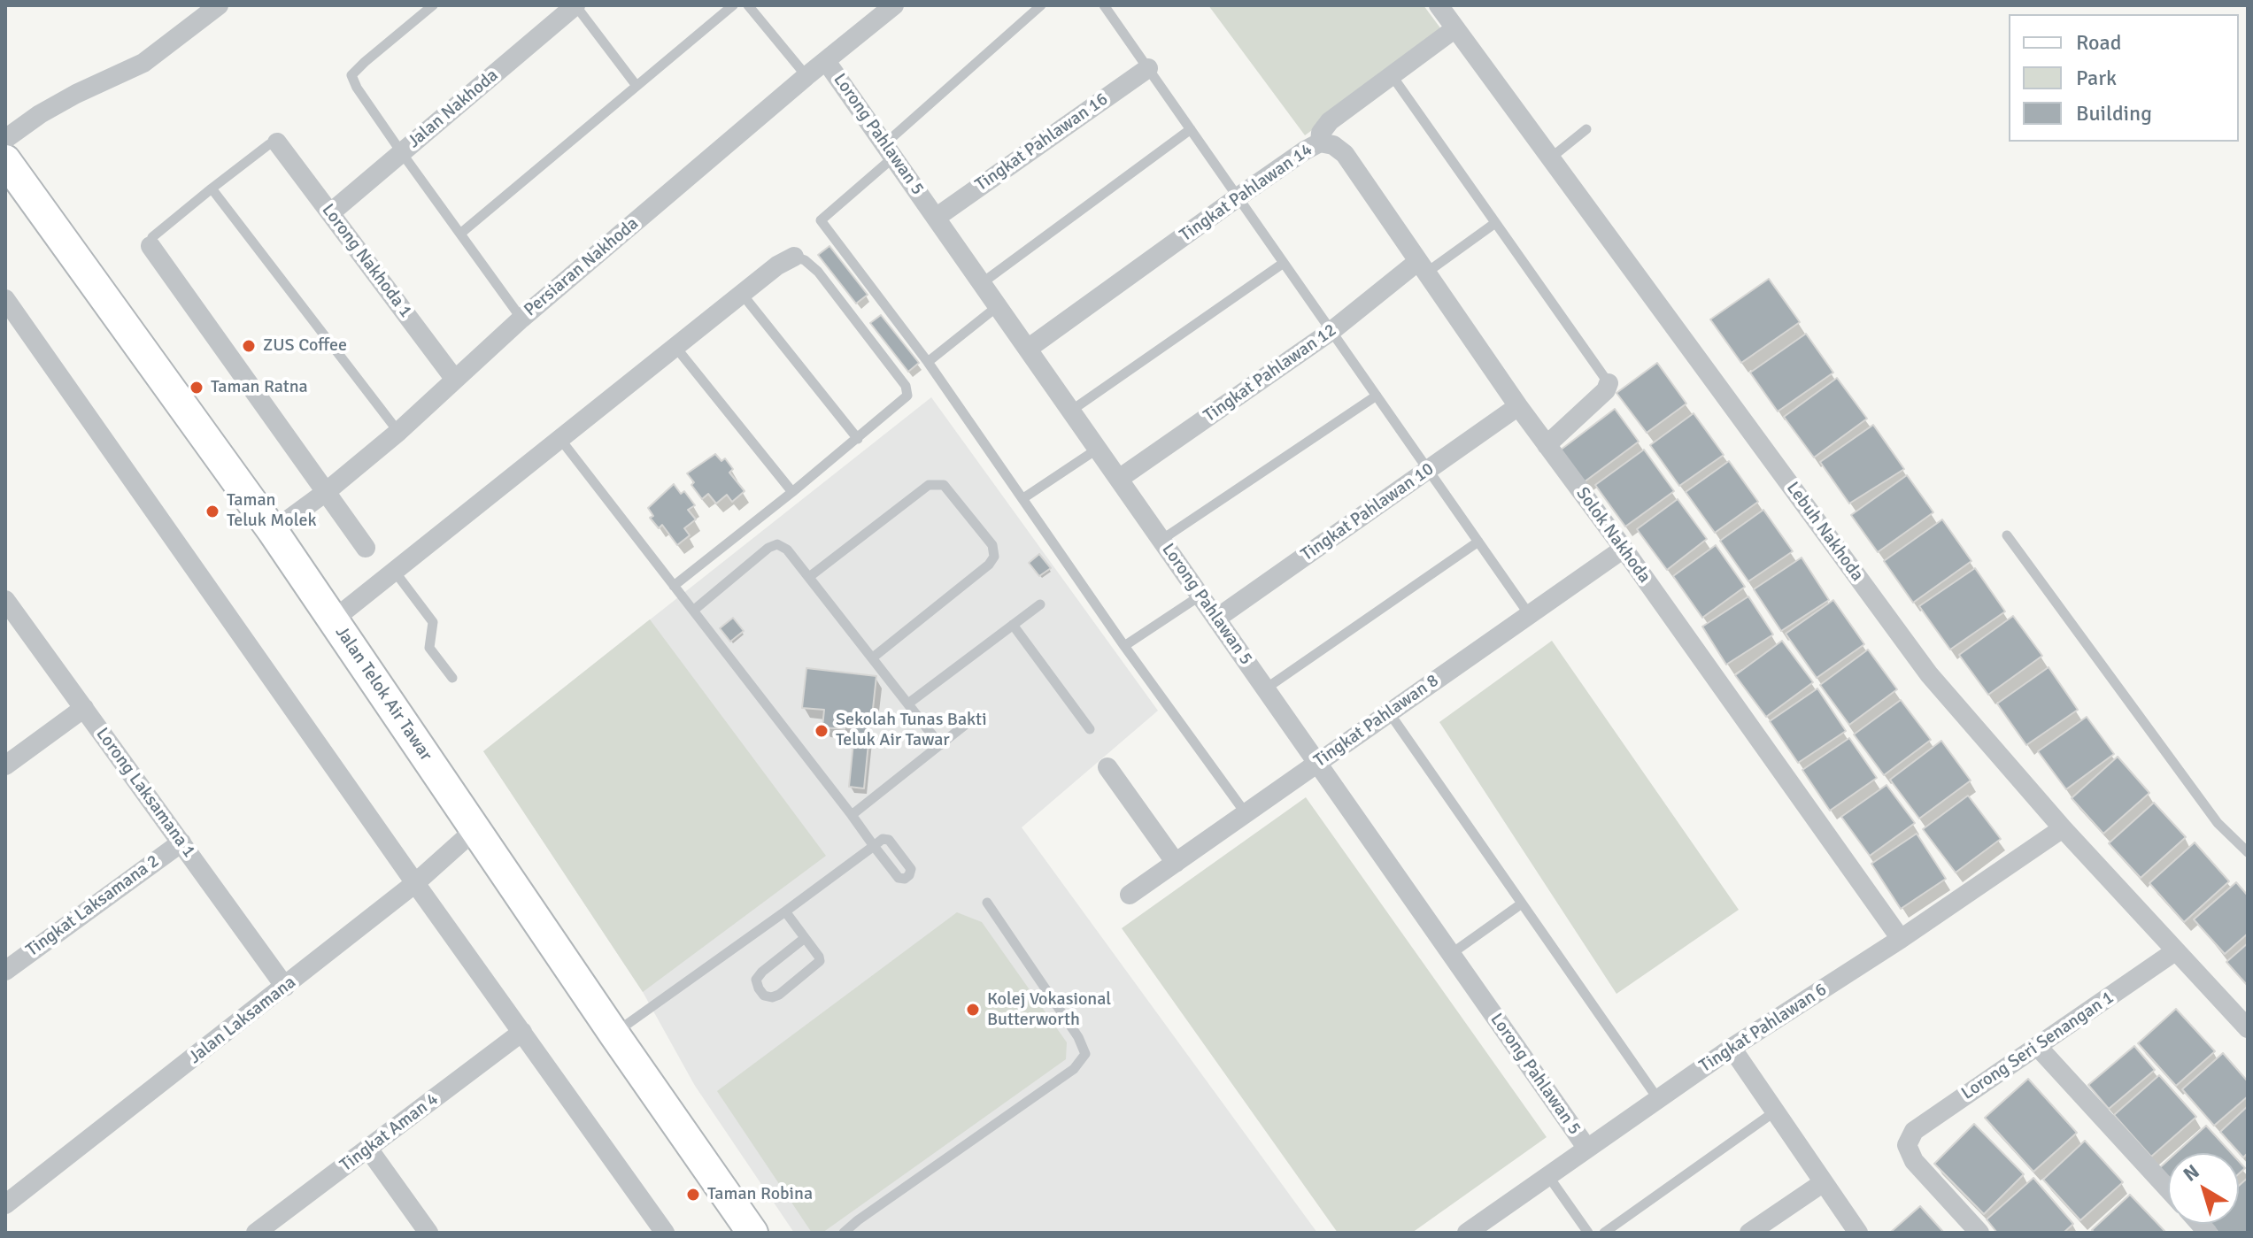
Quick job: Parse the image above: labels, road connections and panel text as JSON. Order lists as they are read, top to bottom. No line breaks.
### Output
{"streets":{"main road":["Jalan Telok Air Tawar"],"street":["Jalan Nakhoda","Lorong Pahlawan 5","Tingkat Pahlawan 16","Tingkat Pahlawan 14","Lorong Nakhoda 1","Persiaran Nakhoda","Tingkat Pahlawan 12","Tingkat Pahlawan 10","Lebuh Nakhoda","Solok Nakhoda","Tingkat Pahlawan 8","Lorong Laksamana 1","Tingkat Laksamana 2","Jalan Laksamana","Tingkat Pahlawan 6","Lorong Seri Senangan 1","Tingkat Aman 4"]},"crossings":[["Jalan Nakhoda","Lorong Nakhoda 1"],["Lorong Pahlawan 5","Tingkat Pahlawan 16"],["Lorong Pahlawan 5","Tingkat Pahlawan 14"],["Lorong Pahlawan 5","Persiaran Nakhoda"],["Lorong Pahlawan 5","Tingkat Pahlawan 12"],["Lorong Pahlawan 5","Tingkat Pahlawan 10"],["Lorong Pahlawan 5","Tingkat Pahlawan 8"],["Lorong Pahlawan 5","Tingkat Pahlawan 6"],["Tingkat Pahlawan 14","Lebuh Nakhoda"],["Tingkat Pahlawan 14","Solok Nakhoda"],["Lorong Nakhoda 1","Persiaran Nakhoda"],["Persiaran Nakhoda","Jalan Telok Air Tawar"],["Tingkat Pahlawan 12","Solok Nakhoda"],["Tingkat Pahlawan 10","Solok Nakhoda"],["Lebuh Nakhoda","Tingkat Pahlawan 6"],["Lebuh Nakhoda","Lorong Seri Senangan 1"],["Solok Nakhoda","Tingkat Pahlawan 8"],["Solok Nakhoda","Tingkat Pahlawan 6"],["Jalan Telok Air Tawar","Jalan Laksamana"],["Lorong Laksamana 1","Tingkat Laksamana 2"],["Lorong Laksamana 1","Jalan Laksamana"]],"places":["ZUS Coffee","Taman Ratna","Taman Teluk Molek","Sekolah Tunas Bakti Teluk Air Tawar","Kolej Vokasional Butterworth","Taman Robina"],"legend":["Road","Park","Building"],"north":"top left"}
